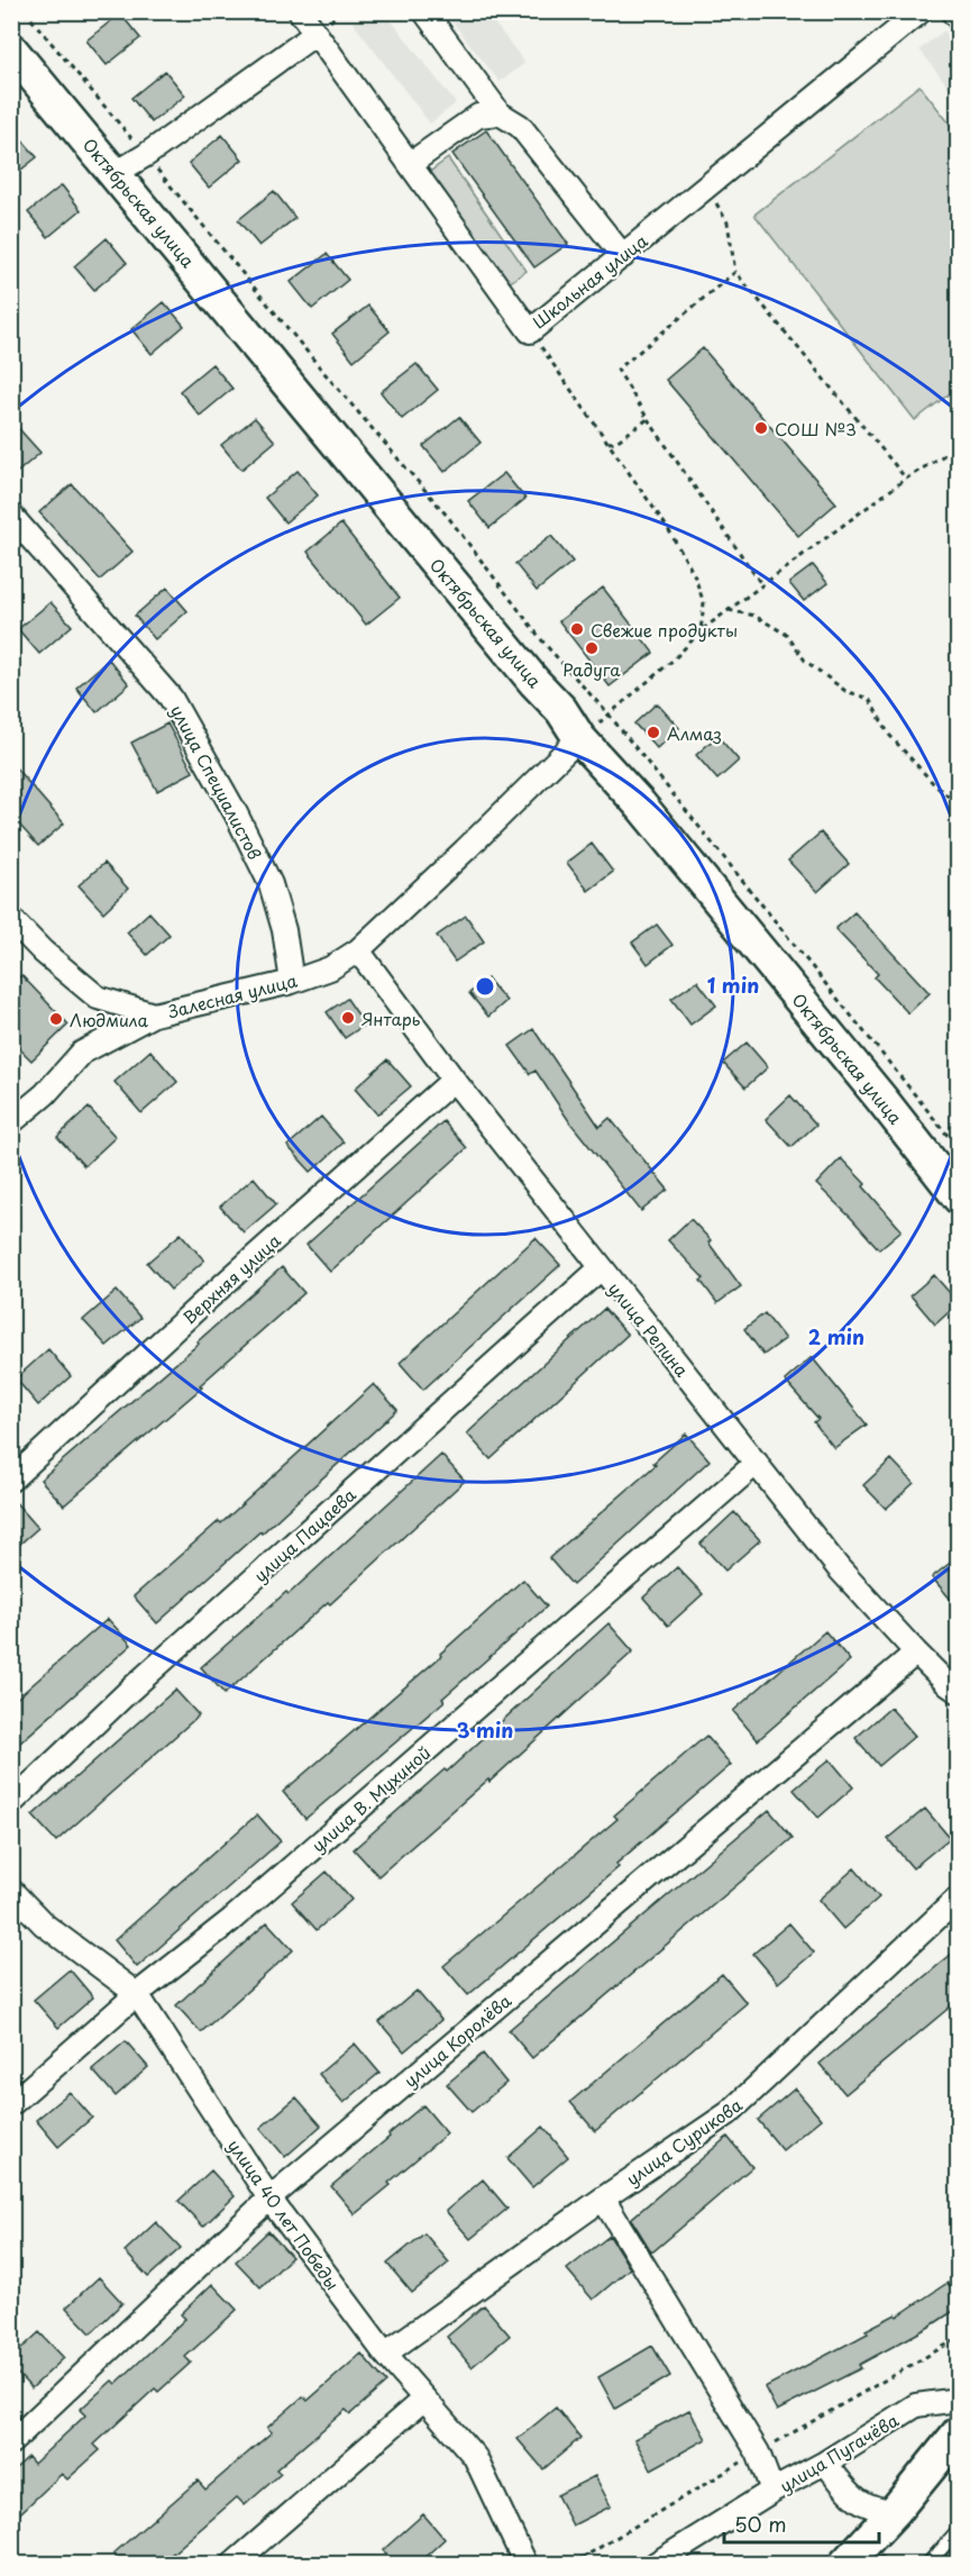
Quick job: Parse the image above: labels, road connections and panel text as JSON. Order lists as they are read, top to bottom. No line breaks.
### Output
{"streets":{"main road":["Октябрьская улица"],"street":["Школьная улица","улица Специалистов","Залесная улица","Верхняя улица","улица Репина","улица Пацаева","улица В. Мухиной","улица Королёва","улица Сурикова","улица 40 лет Победы","улица Пугачёва"]},"crossings":[["Октябрьская улица","Залесная улица"],["улица Специалистов","Залесная улица"],["Залесная улица","улица Репина"],["Верхняя улица","улица Репина"],["улица Репина","улица Пацаева"],["улица Репина","улица В. Мухиной"],["улица Репина","улица Королёва"],["улица В. Мухиной","улица 40 лет Победы"],["улица Королёва","улица 40 лет Победы"],["улица Сурикова","улица 40 лет Победы"]],"places":["СОШ №3","Свежие продукты","Радуга","Алмаз","Янтарь","Людмила"],"scale_bar":"50 m","rings":["1 min","2 min","3 min"]}
